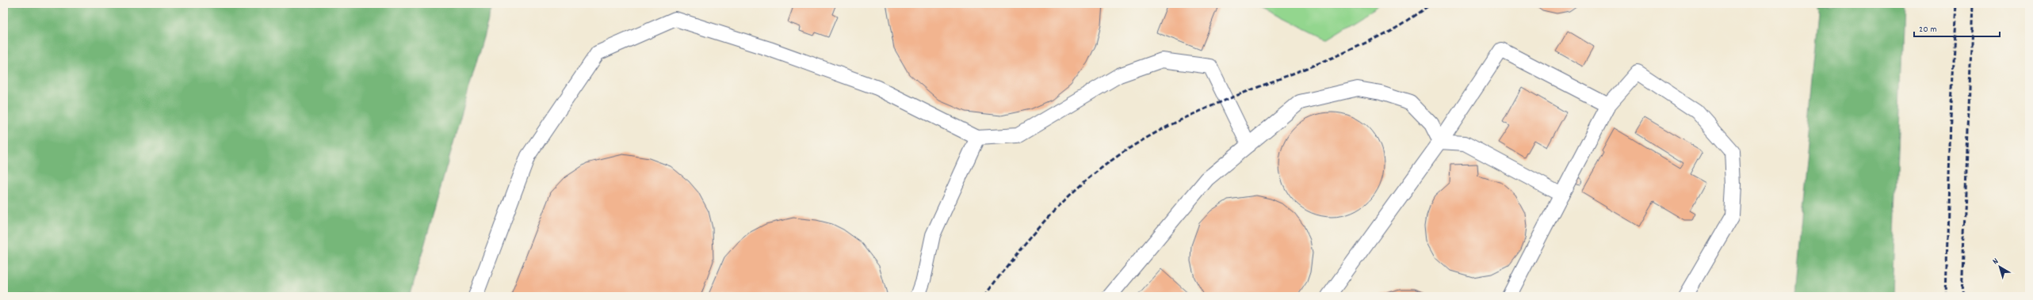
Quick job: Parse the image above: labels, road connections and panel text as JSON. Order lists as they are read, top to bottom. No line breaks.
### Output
{"scale_bar":"20 m","north":"top left"}
